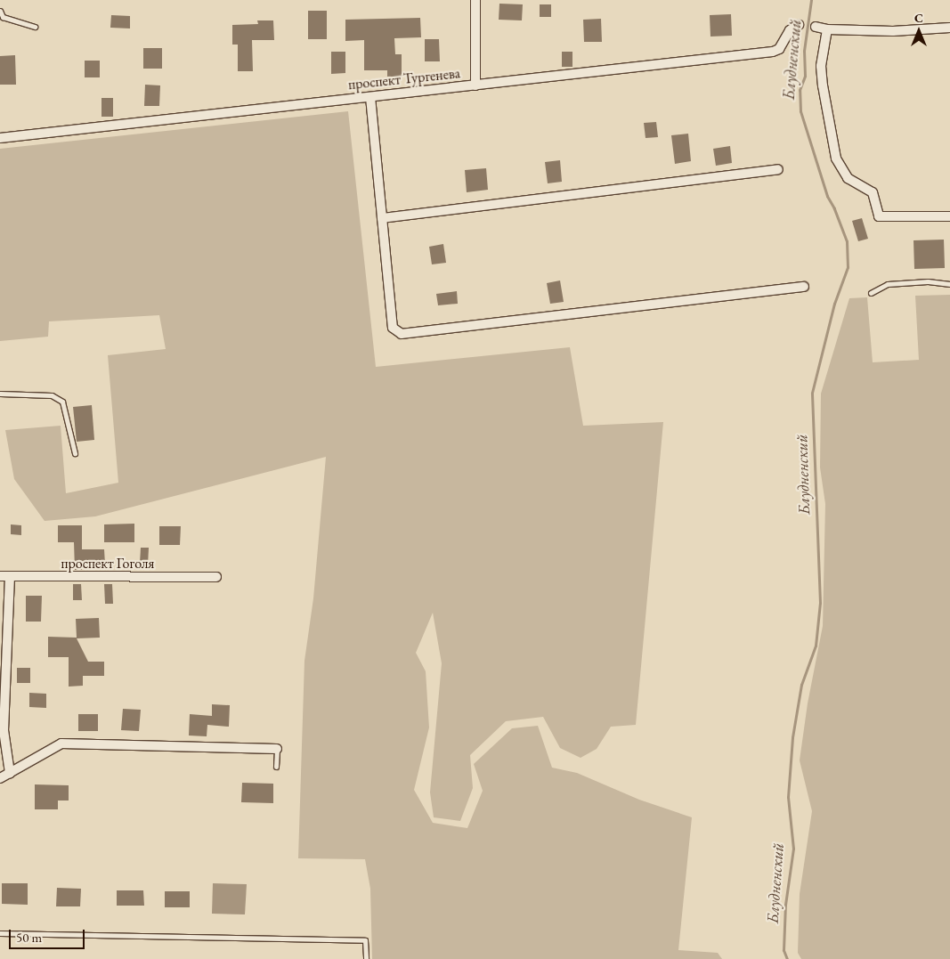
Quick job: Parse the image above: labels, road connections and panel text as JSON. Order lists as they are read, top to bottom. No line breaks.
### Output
{"streets":{"street":["проспект Тургенева","проспект Гоголя"]},"water":["Блудненский"],"scale_bar":"50 m","north":"top"}
